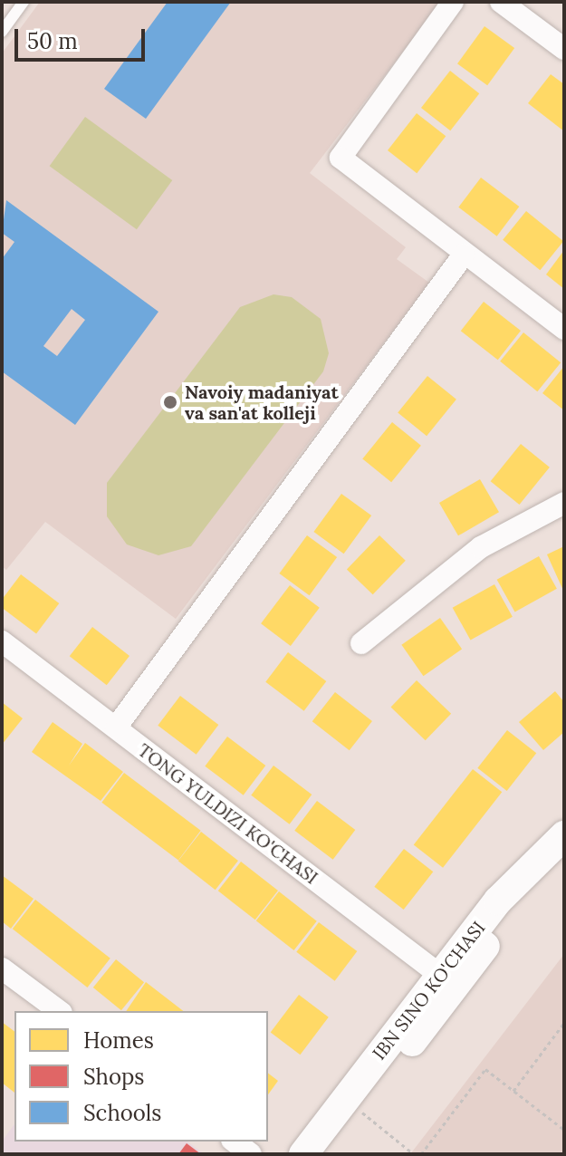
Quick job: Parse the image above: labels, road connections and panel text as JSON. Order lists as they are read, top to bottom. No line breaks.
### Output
{"streets":{"main road":["IBN SINO KO'CHASI"],"street":["TONG YULDIZI KO'CHASI"]},"crossings":[["TONG YULDIZI KO'CHASI","IBN SINO KO'CHASI"]],"places":["Navoiy madaniyat va san'at kolleji"],"legend":["Homes","Shops","Schools"],"scale_bar":"50 m"}
